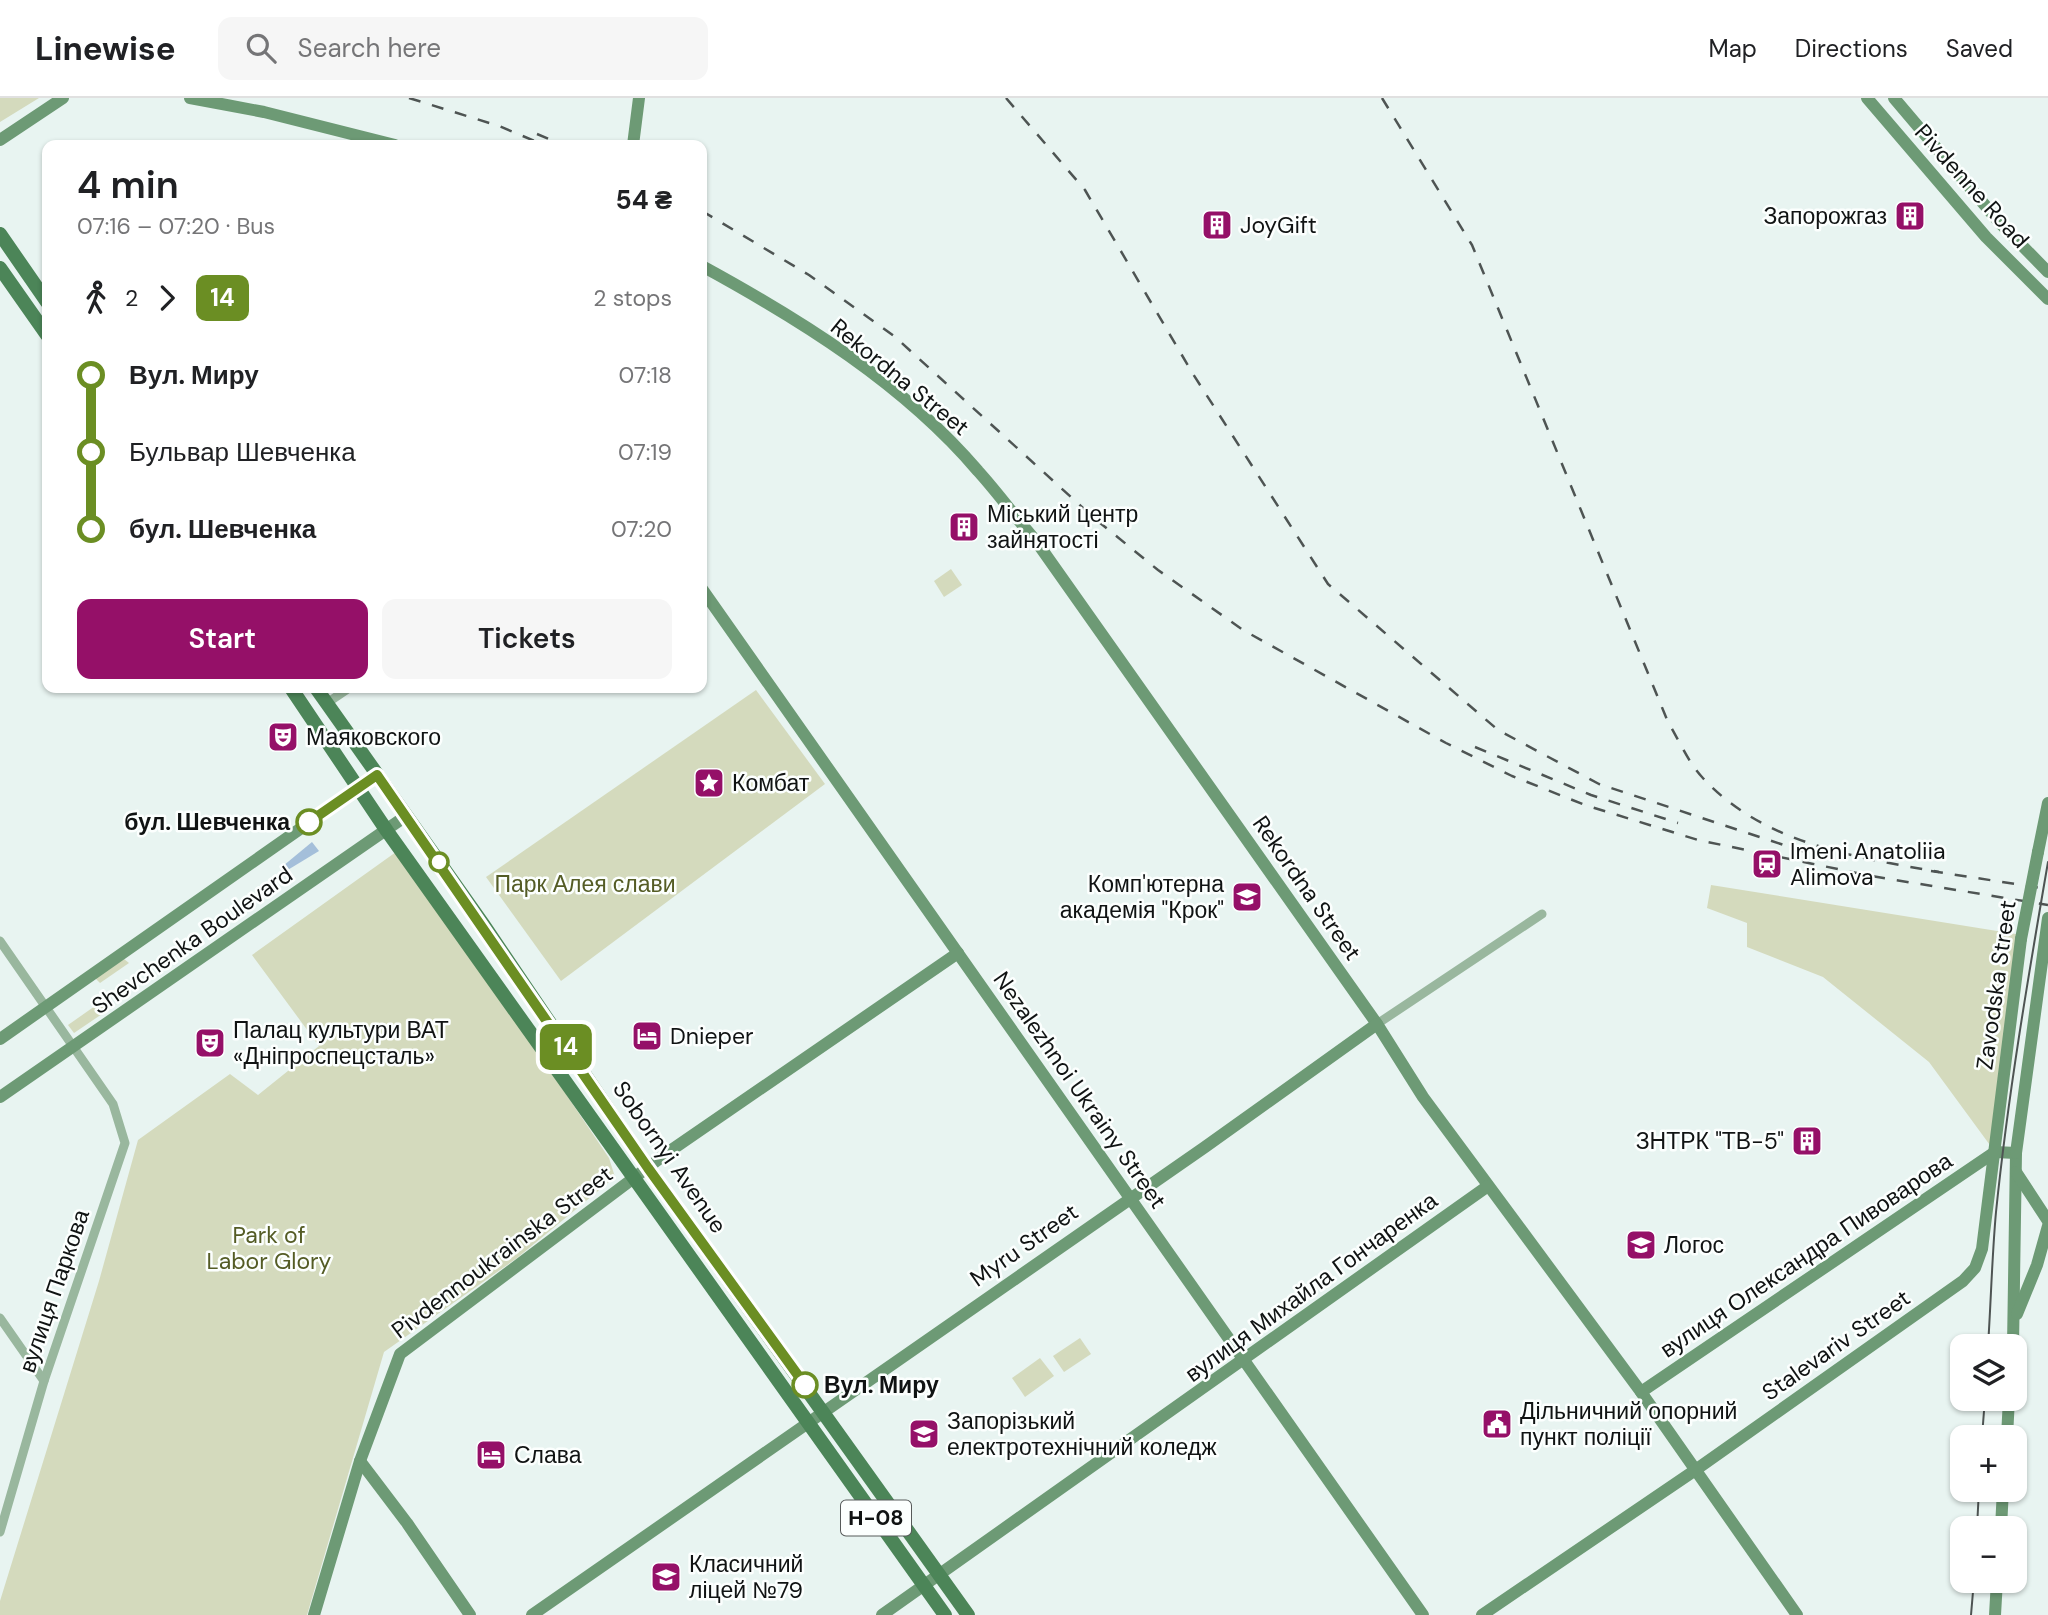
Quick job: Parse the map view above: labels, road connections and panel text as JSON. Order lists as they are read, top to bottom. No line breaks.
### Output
{"streets":{"main road":["Sobornyi Avenue","Н-08"],"street":["Pivdenne Road","Rekordna Street","Shevchenka Boulevard","Zavodska Street","Nezalezhnoi Ukrainy Street","Myru Street","Pivdennoukrainska Street","вулиця Олександра Пивоварова","вулиця Михайла Гончаренка","вулиця Паркова","Stalevariv Street"]},"crossings":[["Rekordna Street","Myru Street"],["Rekordna Street","вулиця Олександра Пивоварова"],["Rekordna Street","вулиця Михайла Гончаренка"],["Rekordna Street","Stalevariv Street"],["Shevchenka Boulevard","Sobornyi Avenue"],["Shevchenka Boulevard","вулиця Паркова"],["Zavodska Street","вулиця Олександра Пивоварова"],["Zavodska Street","Stalevariv Street"],["Nezalezhnoi Ukrainy Street","Myru Street"],["Nezalezhnoi Ukrainy Street","Pivdennoukrainska Street"],["Nezalezhnoi Ukrainy Street","вулиця Михайла Гончаренка"],["Sobornyi Avenue","Myru Street"],["Sobornyi Avenue","Pivdennoukrainska Street"],["Sobornyi Avenue","вулиця Михайла Гончаренка"],["вулиця Олександра Пивоварова","Stalevariv Street"]],"parks":["Парк Алея слави","Park of Labor Glory"],"places":{"building":["Запорожгаз","JoyGift","Міський центр зайнятості","ЗНТРК \"ТВ-5\""],"theatre":["Маяковского","Палац культури ВАТ «Дніпроспецсталь»"],"place":["Комбат"],"other":["бул. Шевченка","Вул. Миру"],"station":["Imeni Anatoliia Alimova"],"school or university":["Комп'ютерна академія \"Крок\"","Логос","Запорізький електротехнічний коледж","Класичний ліцей №79"],"hotel":["Dnieper","Слава"],"public building":["Дільничний опорний пункт поліції"]},"lines":["bus line 14"],"page":{"header":"Linewise","search":"Search here","nav":["Map","Directions","Saved"],"on_map":"14","heading":["4 min","07:16 – 07:20 · Bus","54 ₴"],"legs":["2","14","2 stops"],"list":[{"name":"Вул. Миру","value":"07:18"},{"name":"Бульвар Шевченка","value":"07:19"},{"name":"бул. Шевченка","value":"07:20"}],"buttons":["Start","Tickets"],"map_buttons":["+","−"]}}
